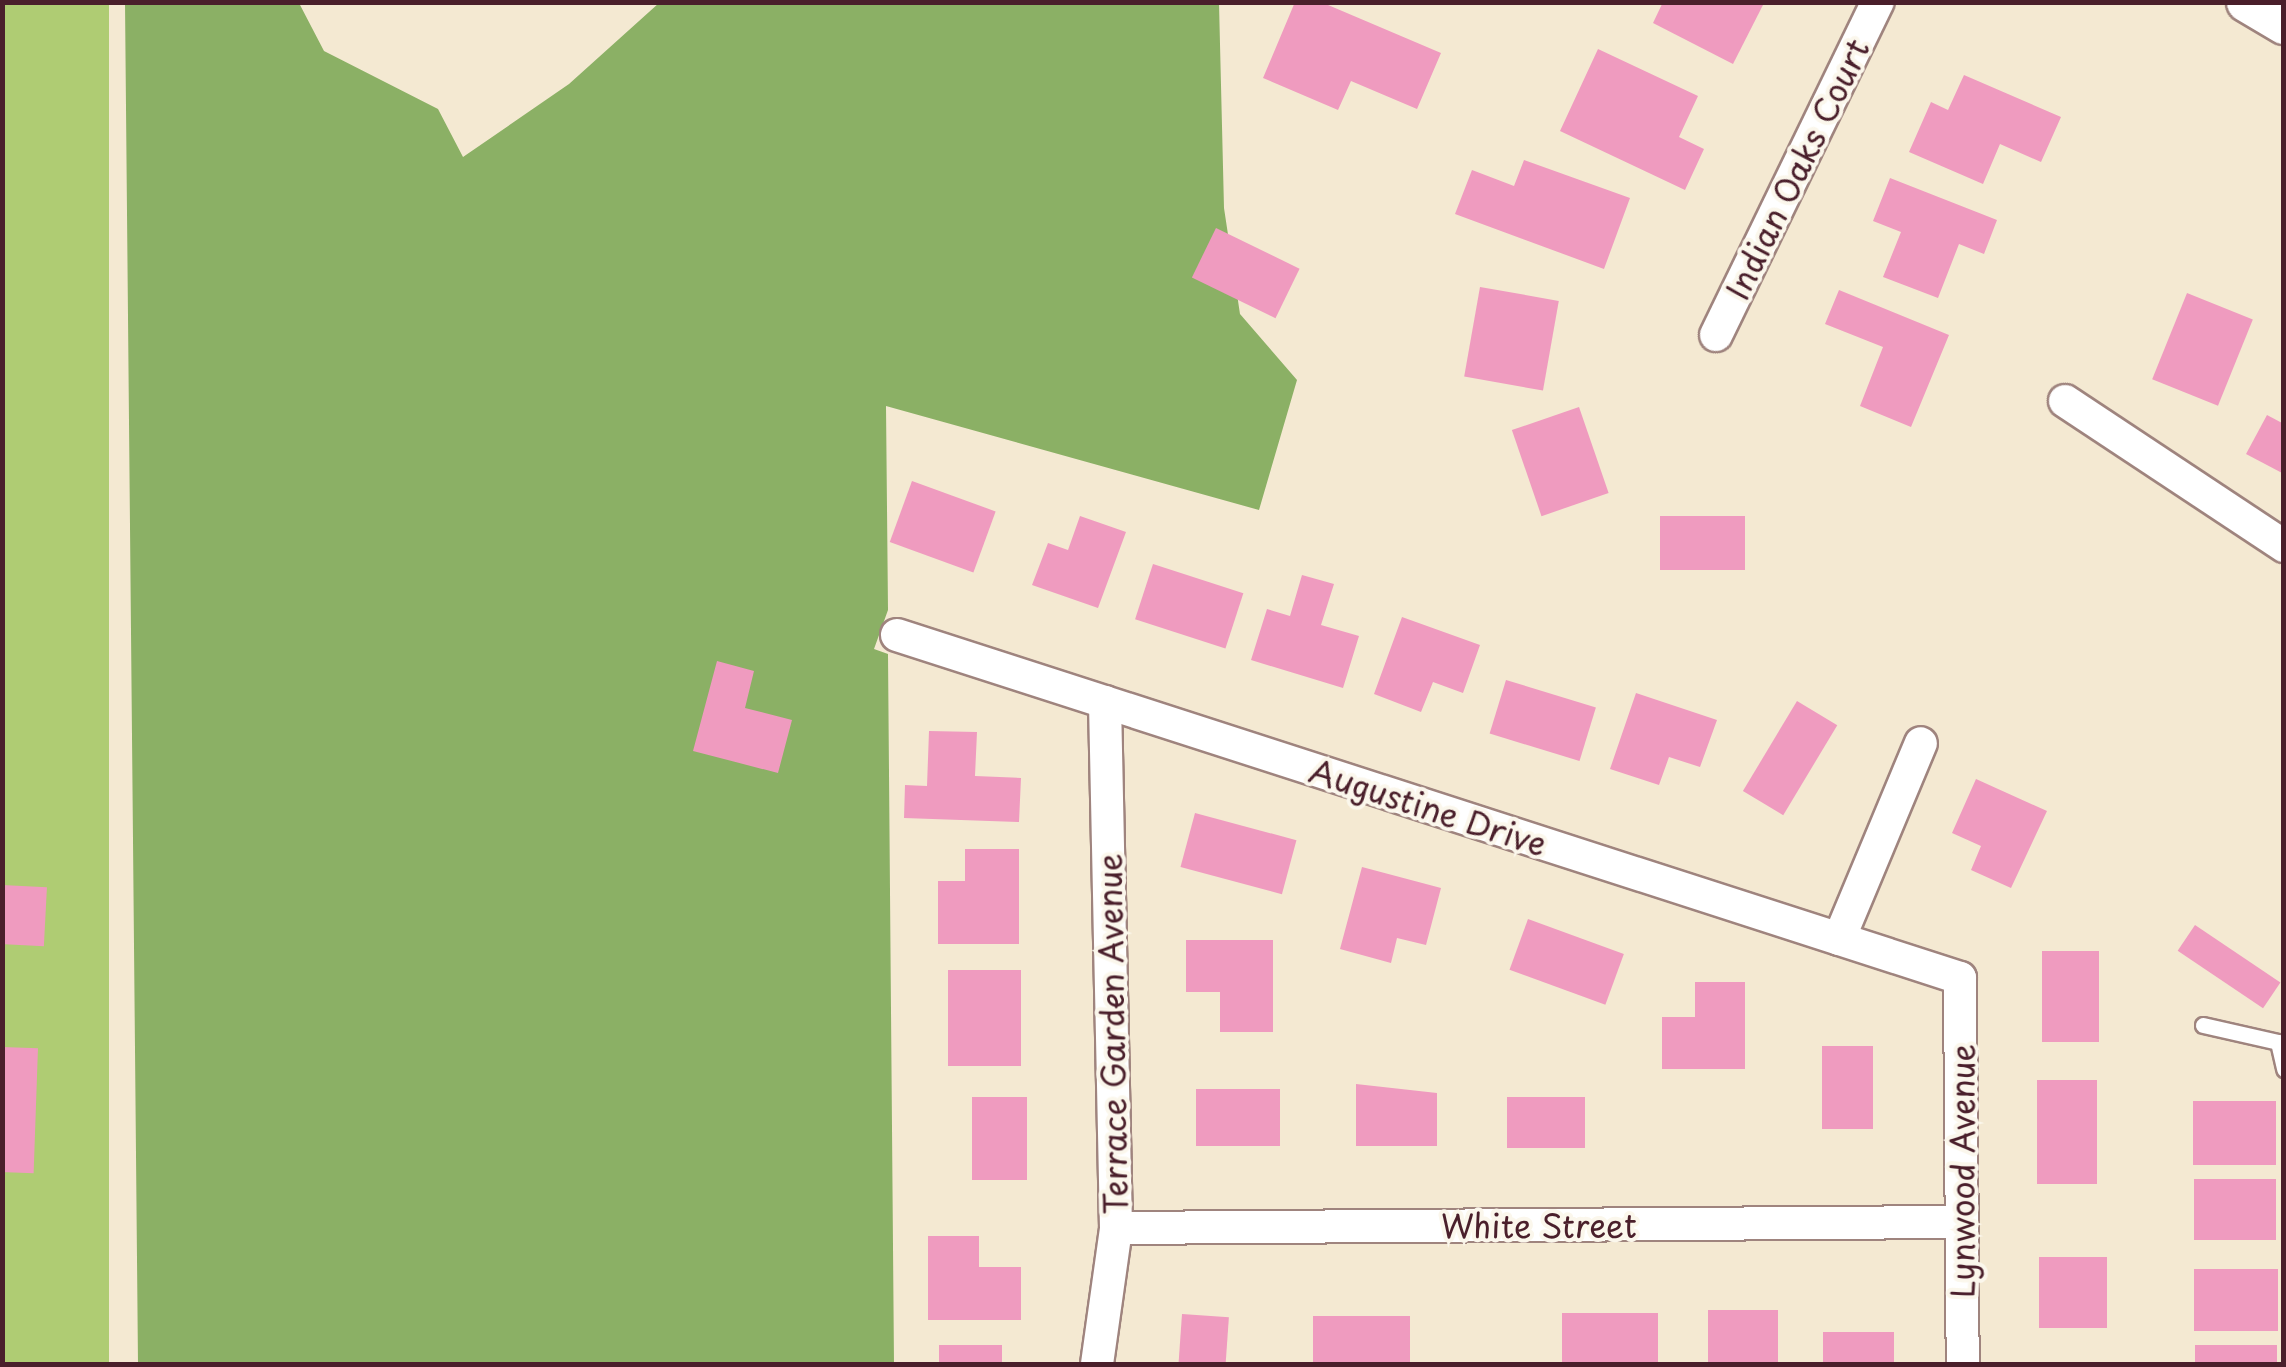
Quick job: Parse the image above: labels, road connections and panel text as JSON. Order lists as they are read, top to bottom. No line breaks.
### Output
{"streets":{"street":["Indian Oaks Court","Augustine Drive","Terrace Garden Avenue","Lynwood Avenue","White Street"]},"crossings":[["Augustine Drive","Terrace Garden Avenue"],["Augustine Drive","Lynwood Avenue"],["Terrace Garden Avenue","White Street"],["Lynwood Avenue","White Street"]]}
